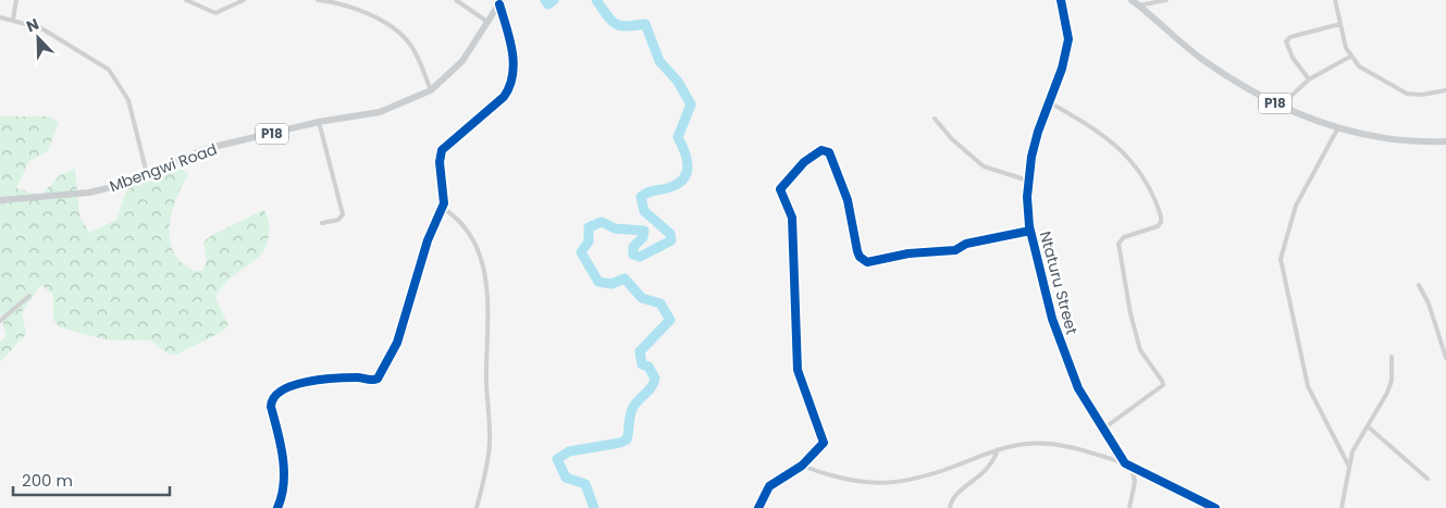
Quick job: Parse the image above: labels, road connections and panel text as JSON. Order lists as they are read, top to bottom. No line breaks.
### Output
{"streets":{"main road":["P18","Mbengwi Road"],"street":["Ntaturu Street"]},"scale_bar":"200 m","north":"top left"}
